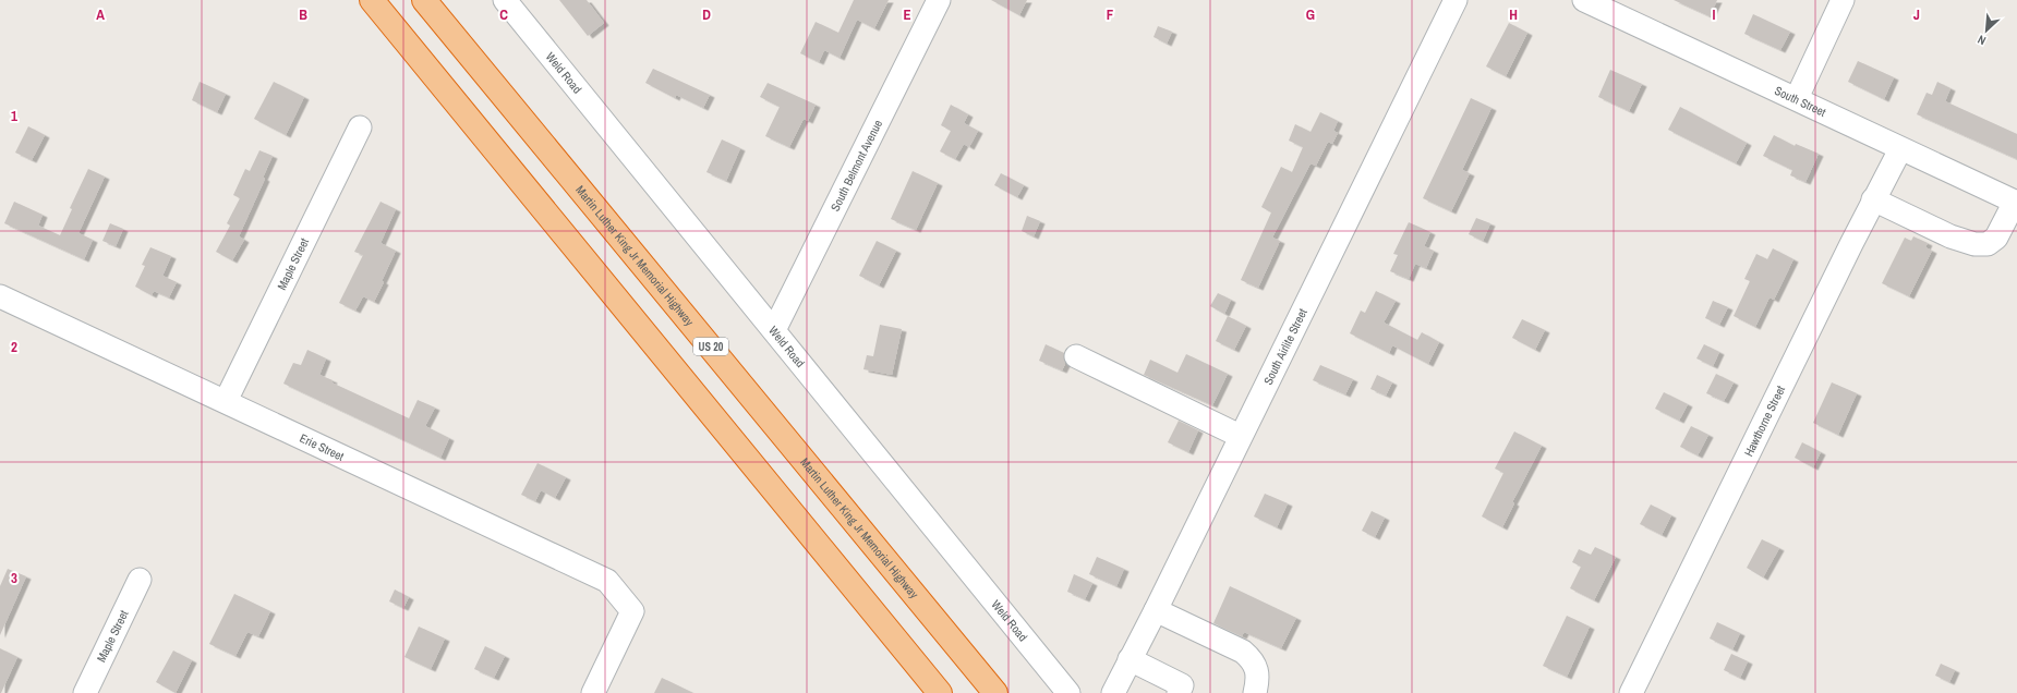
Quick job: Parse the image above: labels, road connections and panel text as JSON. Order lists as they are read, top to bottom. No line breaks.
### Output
{"streets":{"highway":["Martin Luther King Jr Memorial Highway","US 20"],"street":["Weld Road","South Street","South Belmont Avenue","Maple Street","South Airlite Street","Hawthorne Street","Erie Street"]},"crossings":[["Weld Road","South Belmont Avenue"],["South Street","Hawthorne Street"],["Maple Street","Erie Street"]],"north":"bottom left","grid":{"columns":["A","B","C","D","E","F","G","H","I","J"],"rows":["1","2","3"]}}
